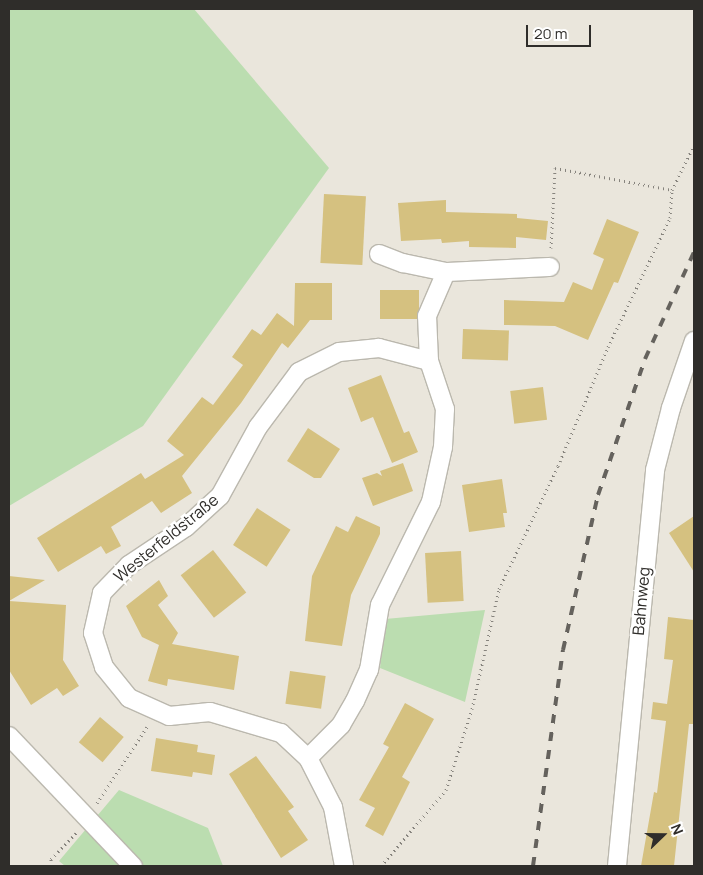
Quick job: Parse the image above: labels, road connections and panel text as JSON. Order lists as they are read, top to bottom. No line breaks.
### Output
{"streets":{"street":["Westerfeldstraße","Bahnweg"]},"scale_bar":"20 m","north":"right"}
